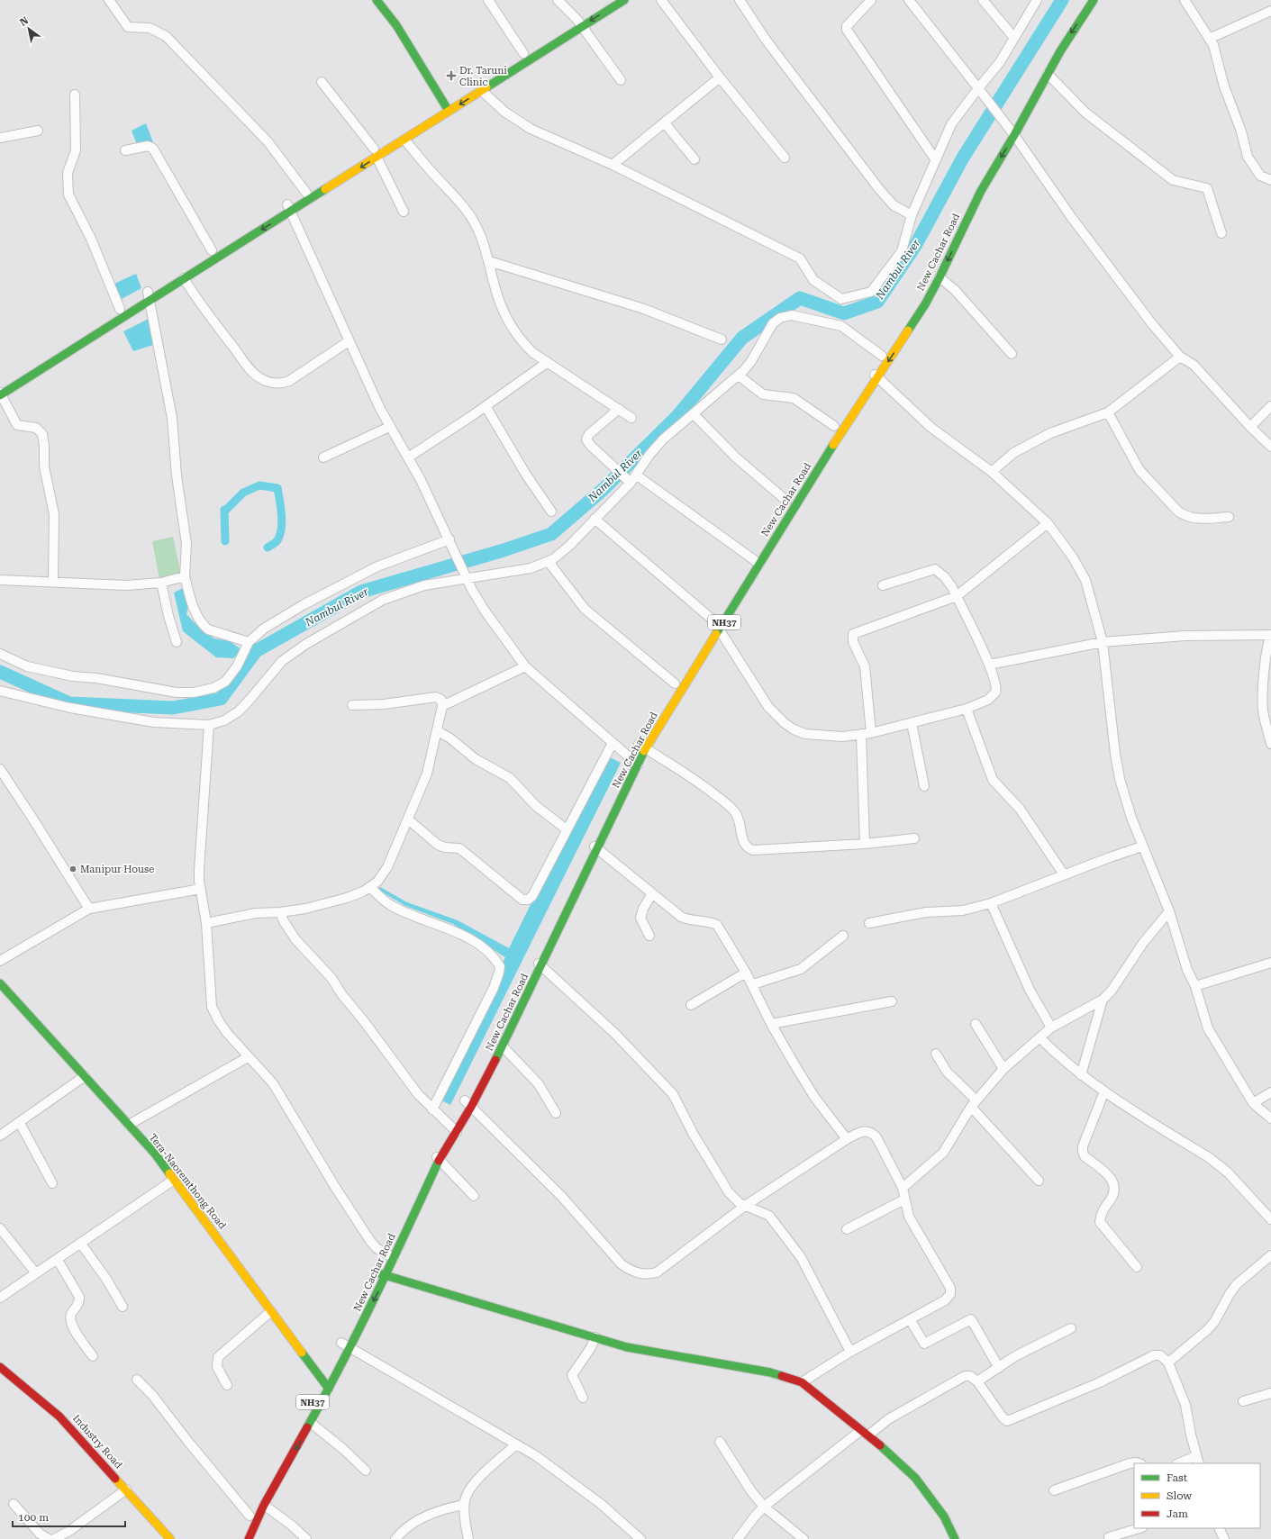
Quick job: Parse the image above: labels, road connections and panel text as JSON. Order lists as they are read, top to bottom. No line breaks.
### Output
{"streets":{"main road":["New Cachar Road","NH37","Tera-Naoremthong Road","Industry Road"]},"crossings":[["New Cachar Road","Tera-Naoremthong Road"],["NH37","Tera-Naoremthong Road"]],"water":["Nambul River"],"places":{"health":["Dr. Taruni Clinic"],"other":["Manipur House"]},"legend":["Fast","Slow","Jam"],"scale_bar":"100 m","north":"top left"}
